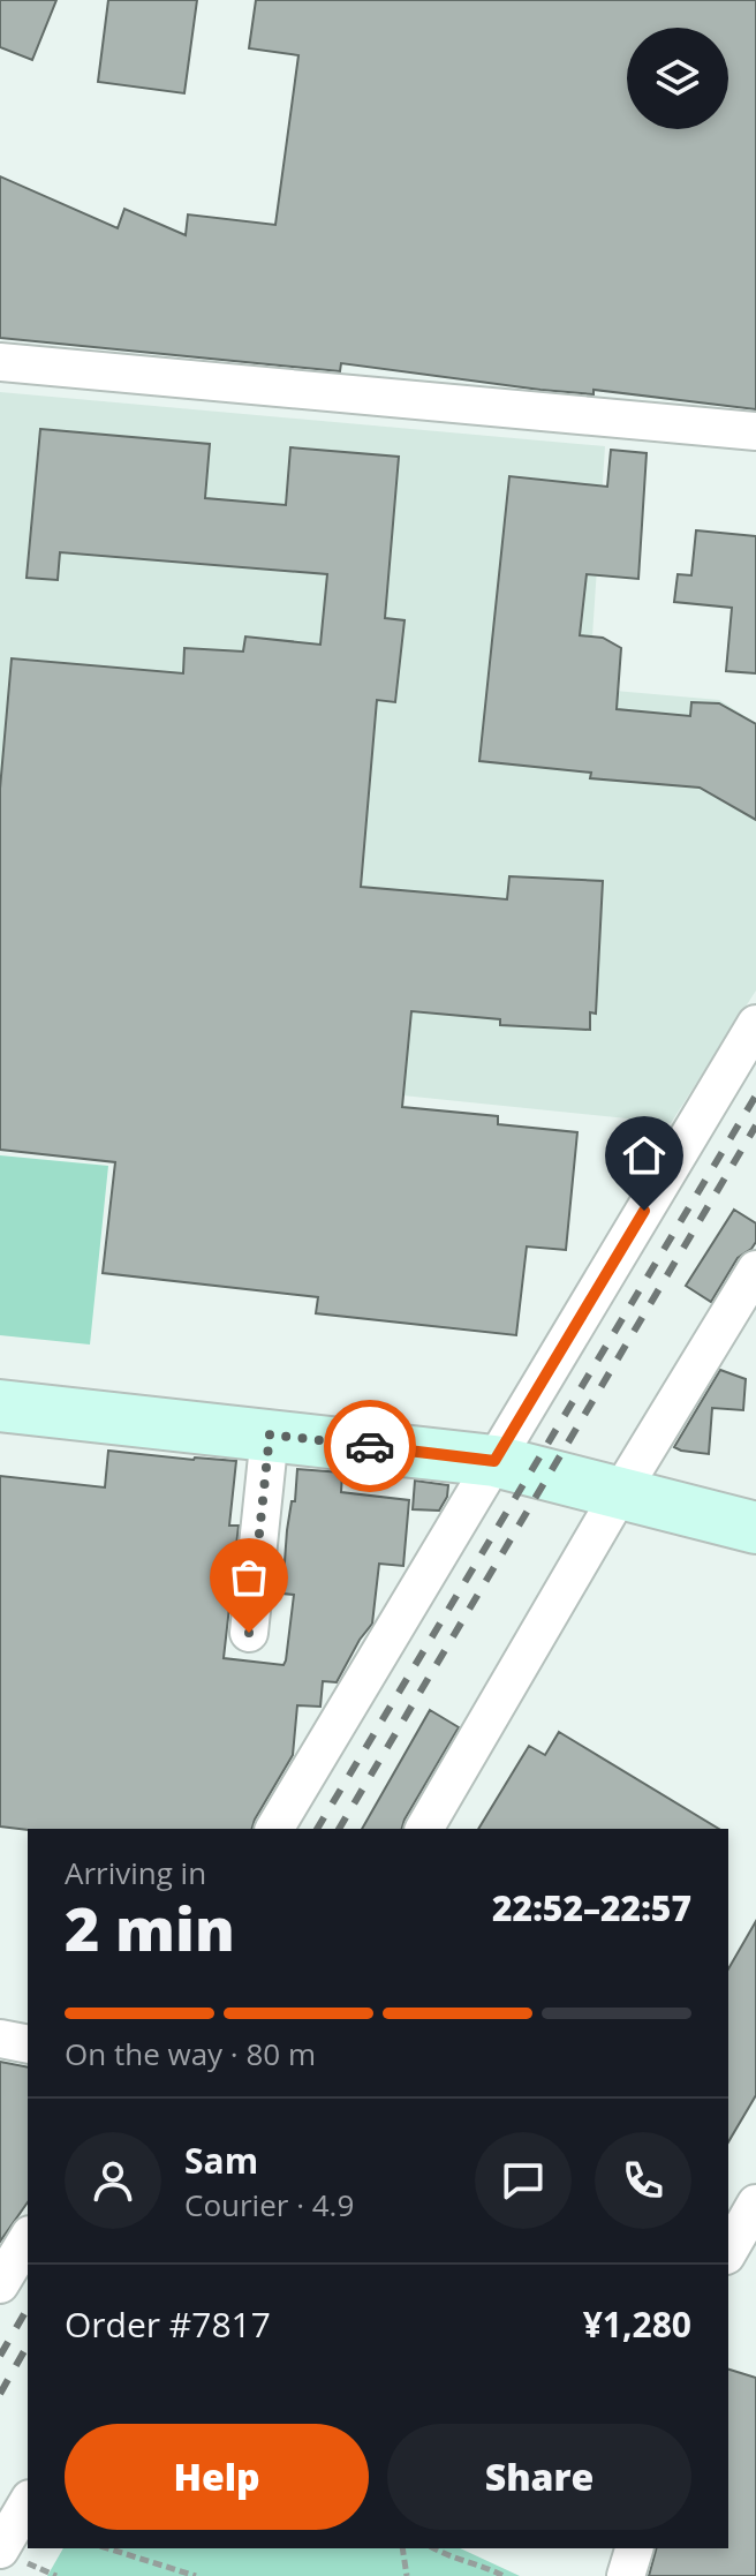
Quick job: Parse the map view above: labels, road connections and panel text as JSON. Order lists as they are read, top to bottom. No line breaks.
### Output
{"page":{"heading":["2 min","Arriving in","22:52–22:57"],"panel":["Sam","Courier · 4.9","Order #7817","¥1,280"],"bar":"On the way · 80 m","buttons":["Help","Share"]}}
